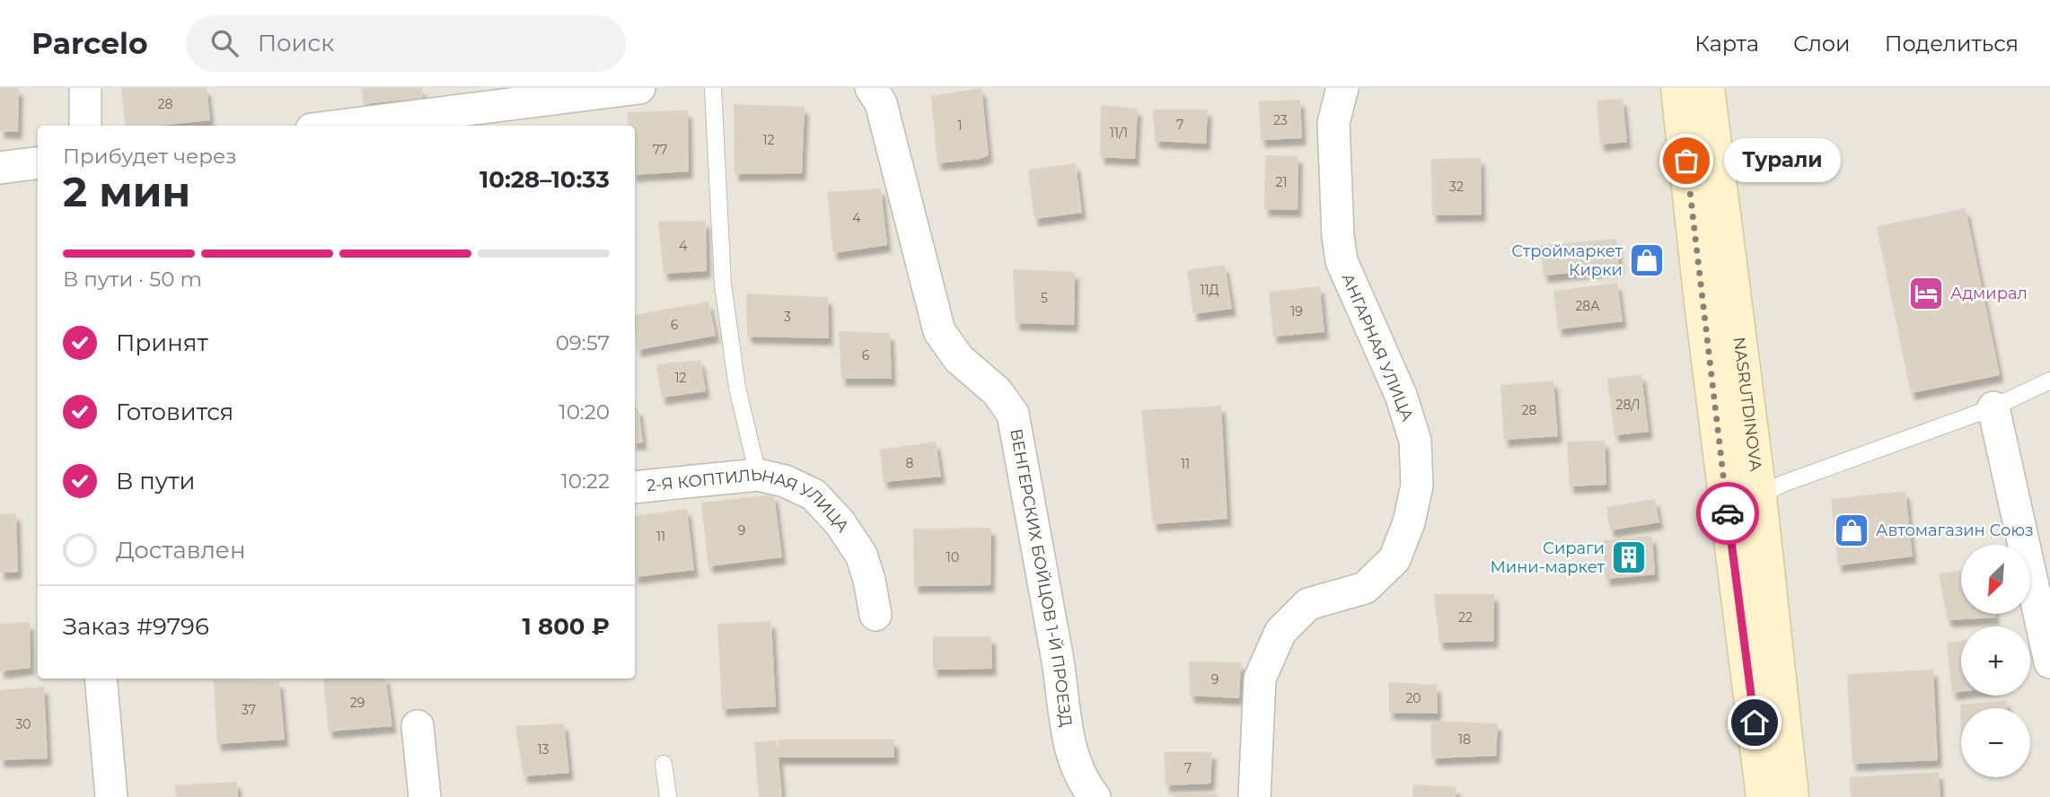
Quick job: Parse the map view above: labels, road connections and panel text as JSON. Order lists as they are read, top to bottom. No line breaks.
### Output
{"streets":{"main road":["NASRUTDINOVA"],"street":["АНГАРНАЯ УЛИЦА","2-Я КОПТИЛЬНАЯ УЛИЦА","ВЕНГЕРСКИХ БОЙЦОВ 1-Й ПРОЕЗД"]},"places":{"other":["Турали"],"shop":["Строймаркет Кирки","Автомагазин Союз"],"hotel":["Адмирал"],"building":["Сираги Мини-маркет"]},"house_numbers":["28","23","7","1","11/1","12","77","21","32","4","4","11Д","5","28А","19","3","6","6","12","28/1","28","8","11","9","11","10","22","9","20","29","37","30","18","13","7"],"north":"bottom left","page":{"header":"Parcelo","search":"Поиск","nav":["Карта","Слои","Поделиться"],"heading":["2 мин","Прибудет через","10:28–10:33"],"panel":["Заказ #9796","1 800 ₽"],"bubble":"Турали","bar":"В пути · 50 m","list":[["Принят","09:57"],["Готовится","10:20"],["В пути","10:22"],"Доставлен"],"map_buttons":["+","−"]}}
